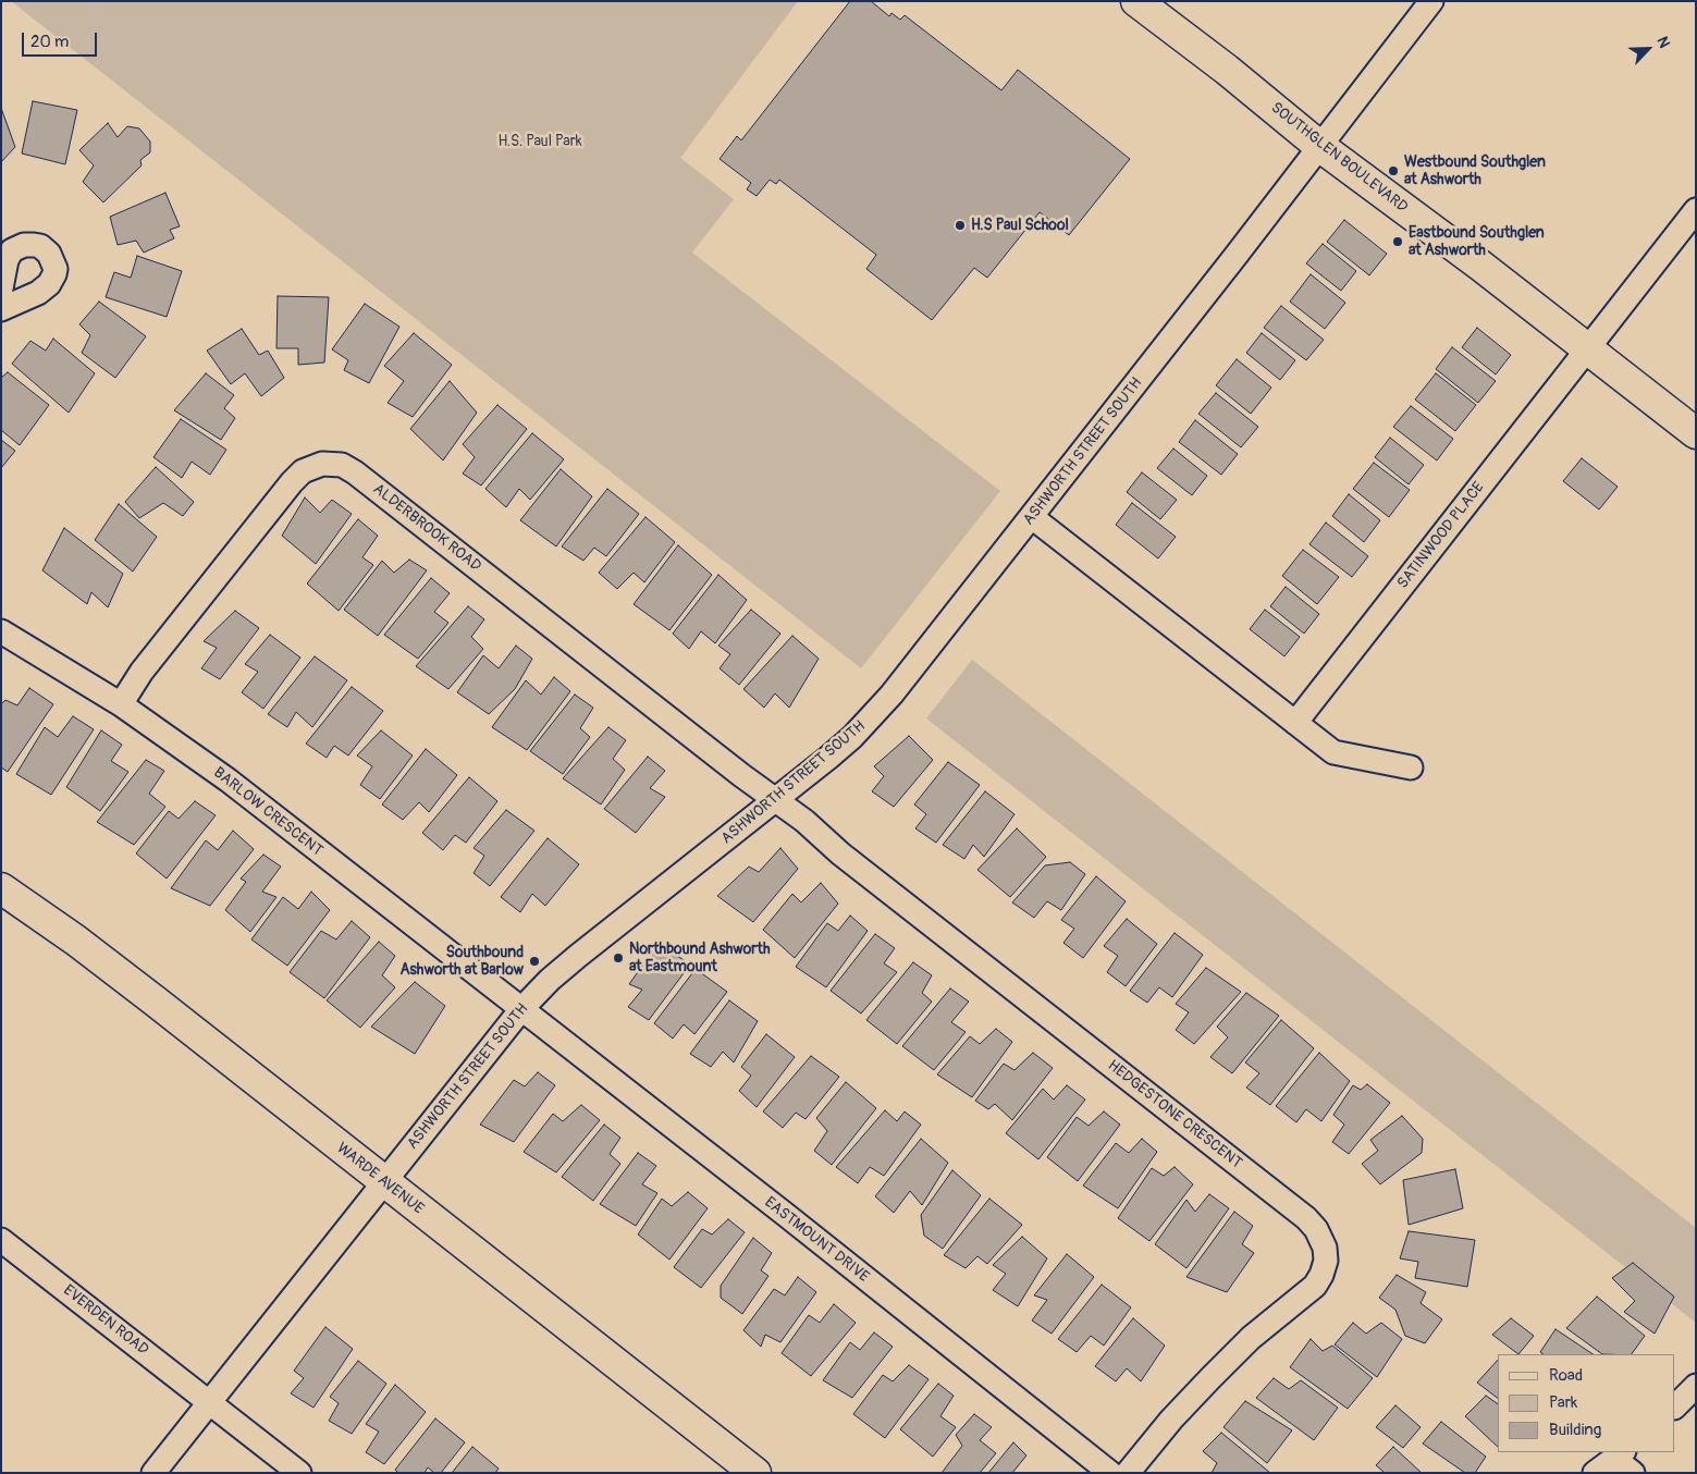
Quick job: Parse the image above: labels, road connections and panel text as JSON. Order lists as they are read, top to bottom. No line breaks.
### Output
{"streets":{"main road":["SOUTHGLEN BOULEVARD","WARDE AVENUE"],"street":["ASHWORTH STREET SOUTH","ALDERBROOK ROAD","SATINWOOD PLACE","BARLOW CRESCENT","HEDGESTONE CRESCENT","EASTMOUNT DRIVE","EVERDEN ROAD"]},"crossings":[["SOUTHGLEN BOULEVARD","ASHWORTH STREET SOUTH"],["SOUTHGLEN BOULEVARD","SATINWOOD PLACE"],["ASHWORTH STREET SOUTH","ALDERBROOK ROAD"],["ASHWORTH STREET SOUTH","BARLOW CRESCENT"],["ASHWORTH STREET SOUTH","HEDGESTONE CRESCENT"],["ASHWORTH STREET SOUTH","WARDE AVENUE"],["ASHWORTH STREET SOUTH","EASTMOUNT DRIVE"],["ASHWORTH STREET SOUTH","EVERDEN ROAD"],["ALDERBROOK ROAD","BARLOW CRESCENT"],["ALDERBROOK ROAD","HEDGESTONE CRESCENT"],["BARLOW CRESCENT","EASTMOUNT DRIVE"]],"parks":["H.S. Paul Park"],"places":["Westbound Southglen at Ashworth","H.S Paul School","Eastbound Southglen at Ashworth","Northbound Ashworth at Eastmount","Southbound Ashworth at Barlow"],"legend":["Road","Park","Building"],"scale_bar":"20 m","north":"top right"}
